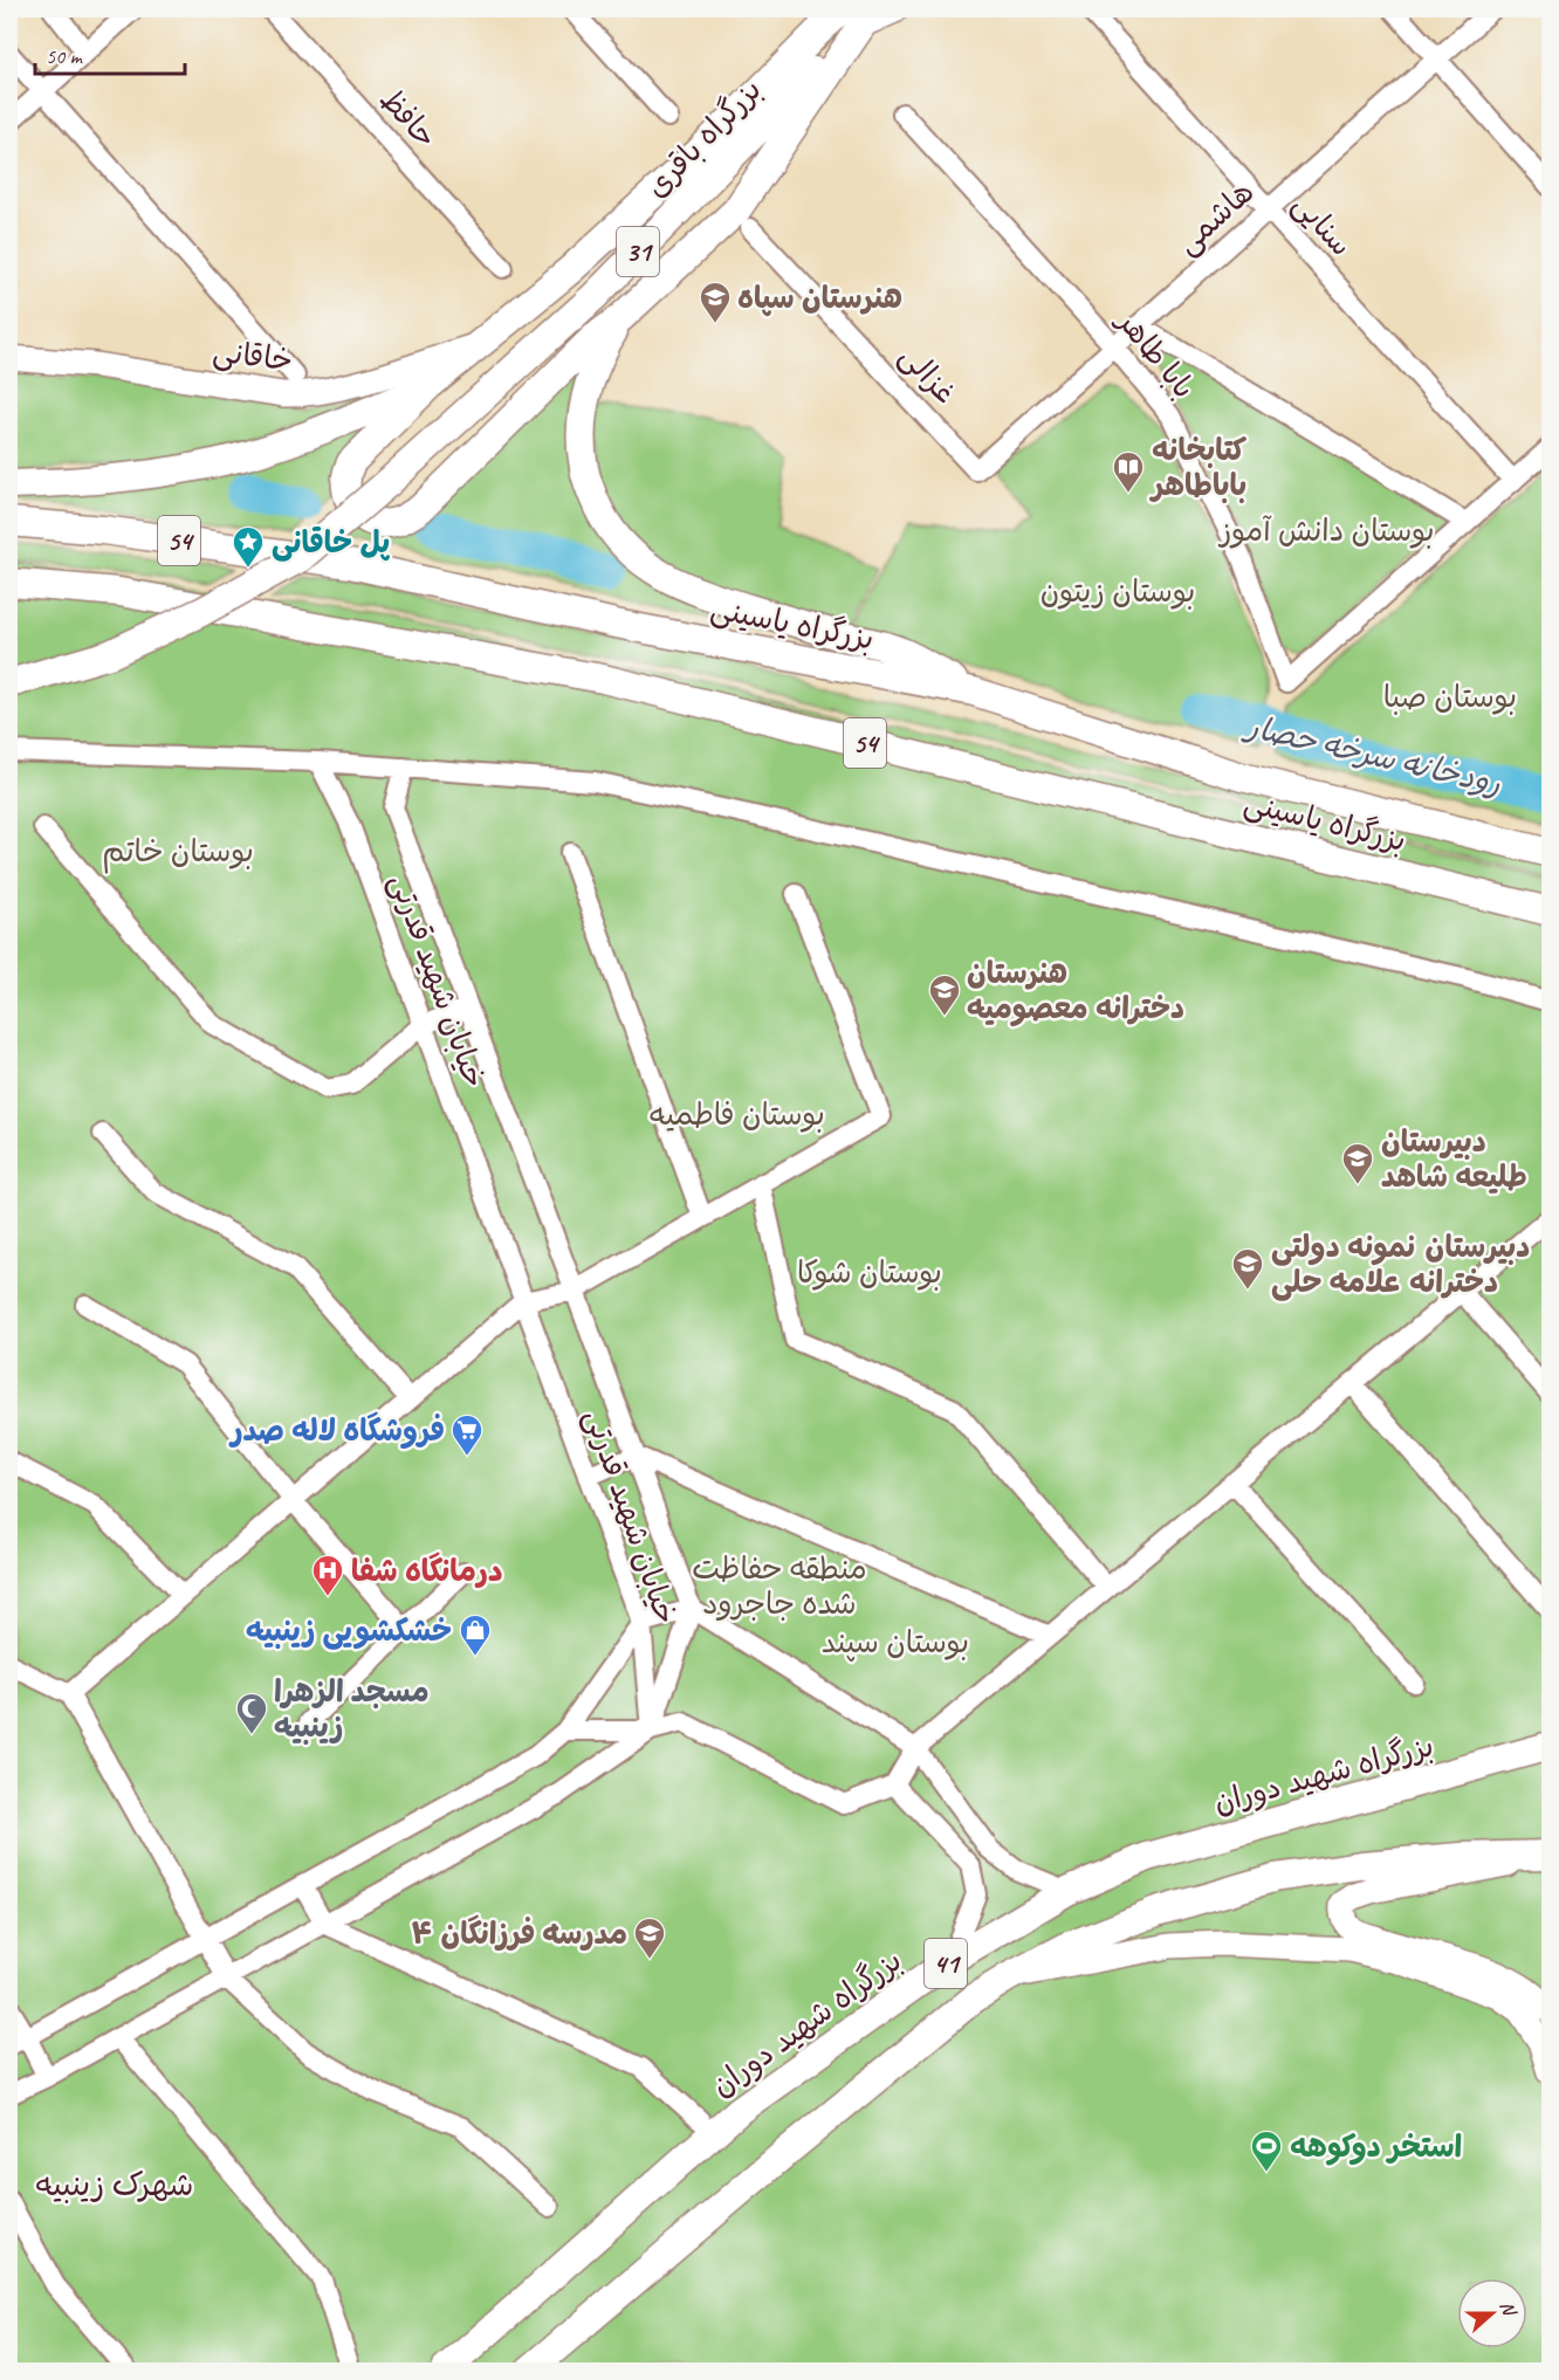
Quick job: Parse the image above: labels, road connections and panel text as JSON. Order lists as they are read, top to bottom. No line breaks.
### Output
{"streets":{"highway":["بزرگراه باقری","31","54","بزرگراه یاسینی","بزرگراه شهید دوران","41"],"main road":["خاقانی"],"street":["حافظ","هاشمی","سنایی","بابا طاهر","غزالی","خیابان شهید قدرتی"]},"crossings":[["بزرگراه باقری","خاقانی"],["هاشمی","سنایی"],["هاشمی","بابا طاهر"],["هاشمی","غزالی"]],"districts":["شهرک زینبیه"],"water":["رودخانه سرخه حصار"],"parks":["بوستان دانش آموز","بوستان زیتون","بوستان صبا","بوستان خاتم","بوستان فاطمیه","بوستان شوکا","منطقه حفاظت شده جاجرود","بوستان سپند"],"places":{"school or university":["هنرستان سپاه","هنرستان دخترانه معصومیه","دبیرستان طلیعه شاهد","دبیرستان نمونه دولتی دخترانه علامه حلی","مدرسه فرزانگان ۴"],"library":["کتابخانه باباطاهر"],"place":["پل خاقانی"],"supermarket":["فروشگاه لاله صدر"],"hospital":["درمانگاه شفا"],"shop":["خشکشویی زینبیه"],"mosque":["مسجد الزهرا زینبیه"],"sports":["استخر دوکوهه"]},"scale_bar":"50 m","north":"right"}
